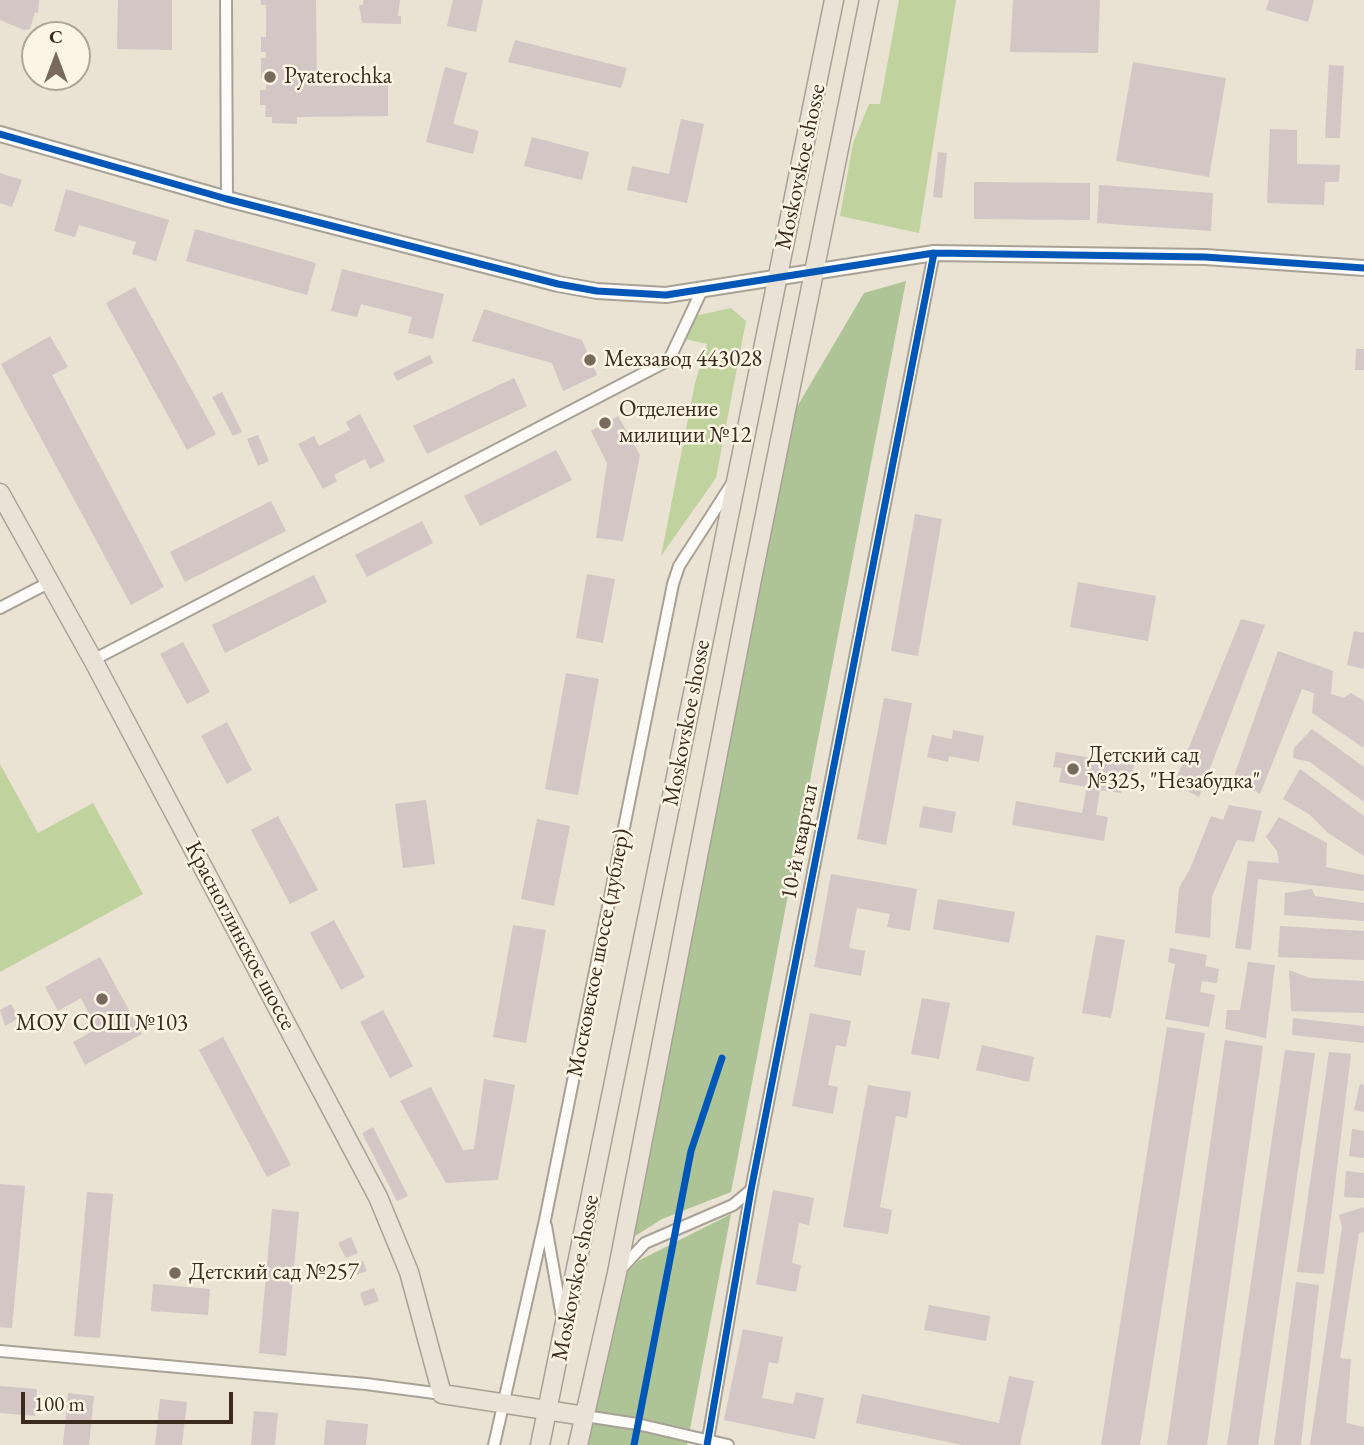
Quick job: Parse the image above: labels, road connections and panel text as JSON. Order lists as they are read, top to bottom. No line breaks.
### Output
{"streets":{"main road":["Moskovskoe shosse","Красноглинское шоссе"],"street":["10-й квартал","Московское шоссе (дублер)"]},"crossings":[["Moskovskoe shosse","Московское шоссе (дублер)"]],"places":["Pyaterochka","Мехзавод 443028","Отделение милиции №12","Детский сад №325, \"Незабудка\"","МОУ СОШ №103","Детский сад №257"],"scale_bar":"100 m","north":"top"}
